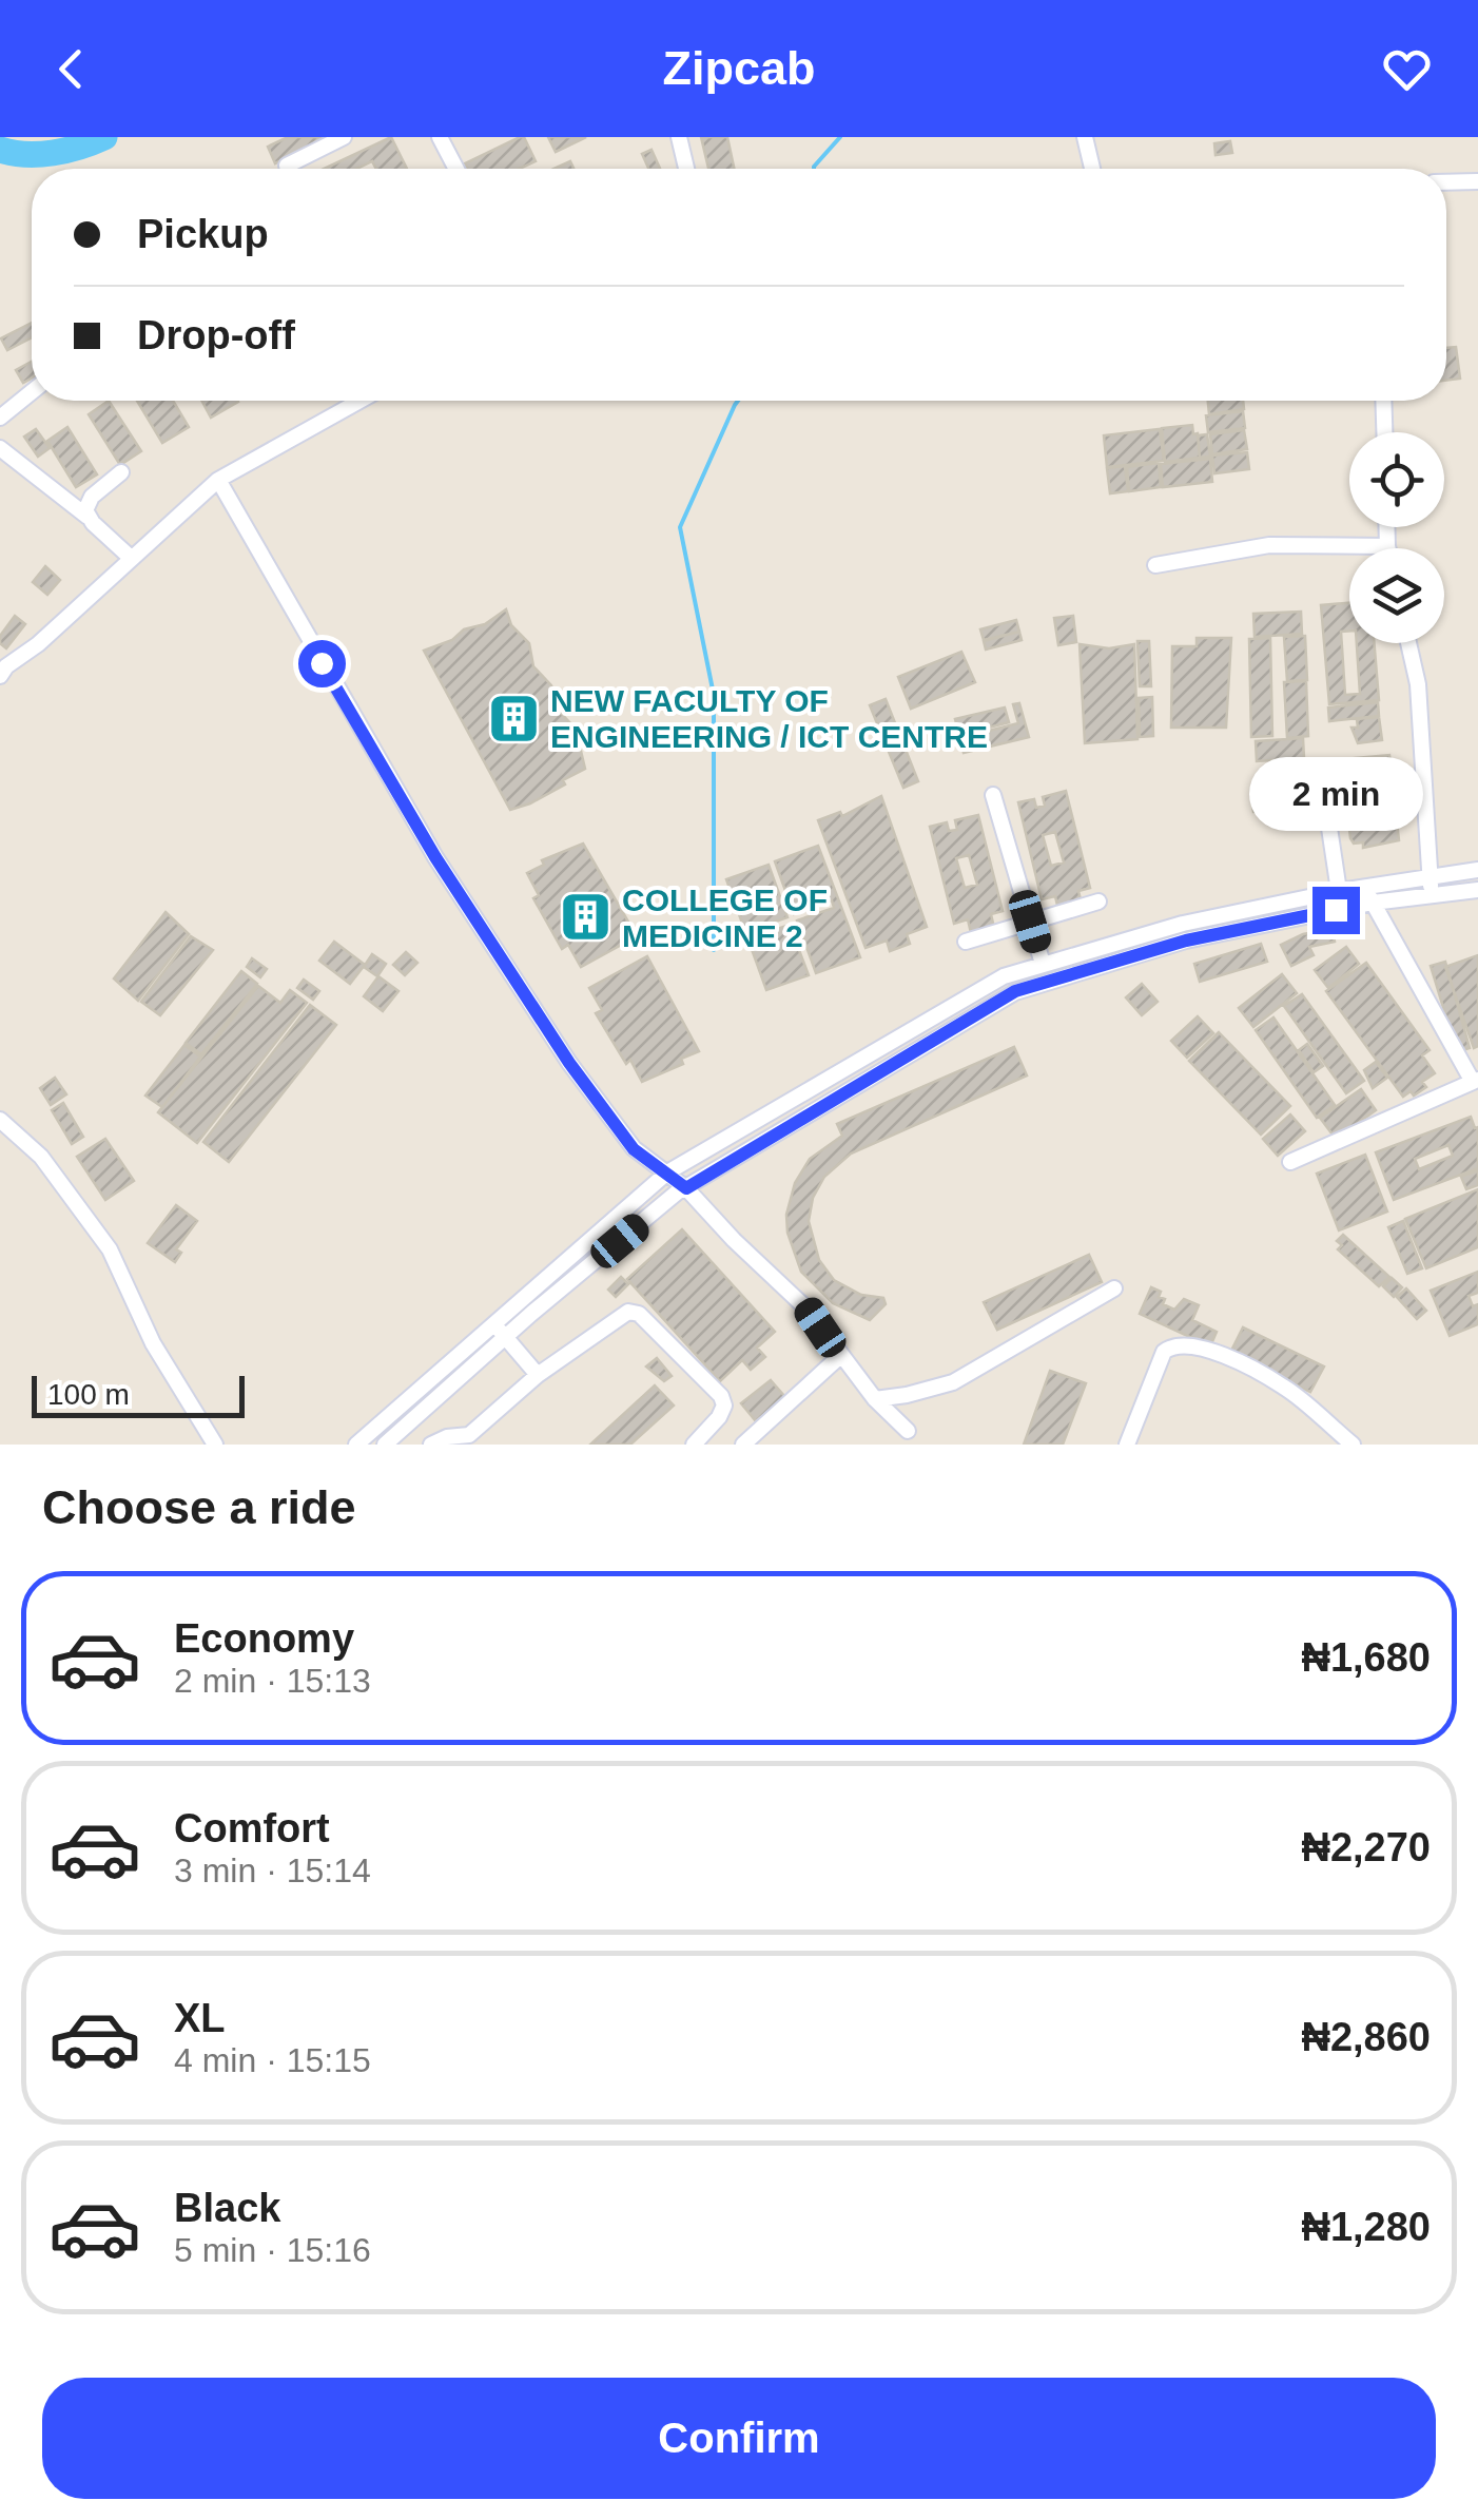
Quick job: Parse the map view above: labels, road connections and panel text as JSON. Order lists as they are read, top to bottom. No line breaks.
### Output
{"places":{"building":["NEW FACULTY OF ENGINEERING / ICT CENTRE","COLLEGE OF MEDICINE 2"]},"scale_bar":"100 m","page":{"header":"Zipcab","banner":["Pickup","Drop-off"],"bubble":"2 min","scale":"100 m","heading":"Choose a ride","list":[{"name":"Economy","note":"2 min · 15:13","value":"₦1,680"},{"name":"Comfort","note":"3 min · 15:14","value":"₦2,270"},{"name":"XL","note":"4 min · 15:15","value":"₦2,860"},{"name":"Black","note":"5 min · 15:16","value":"₦1,280"}],"buttons":"Confirm"}}
